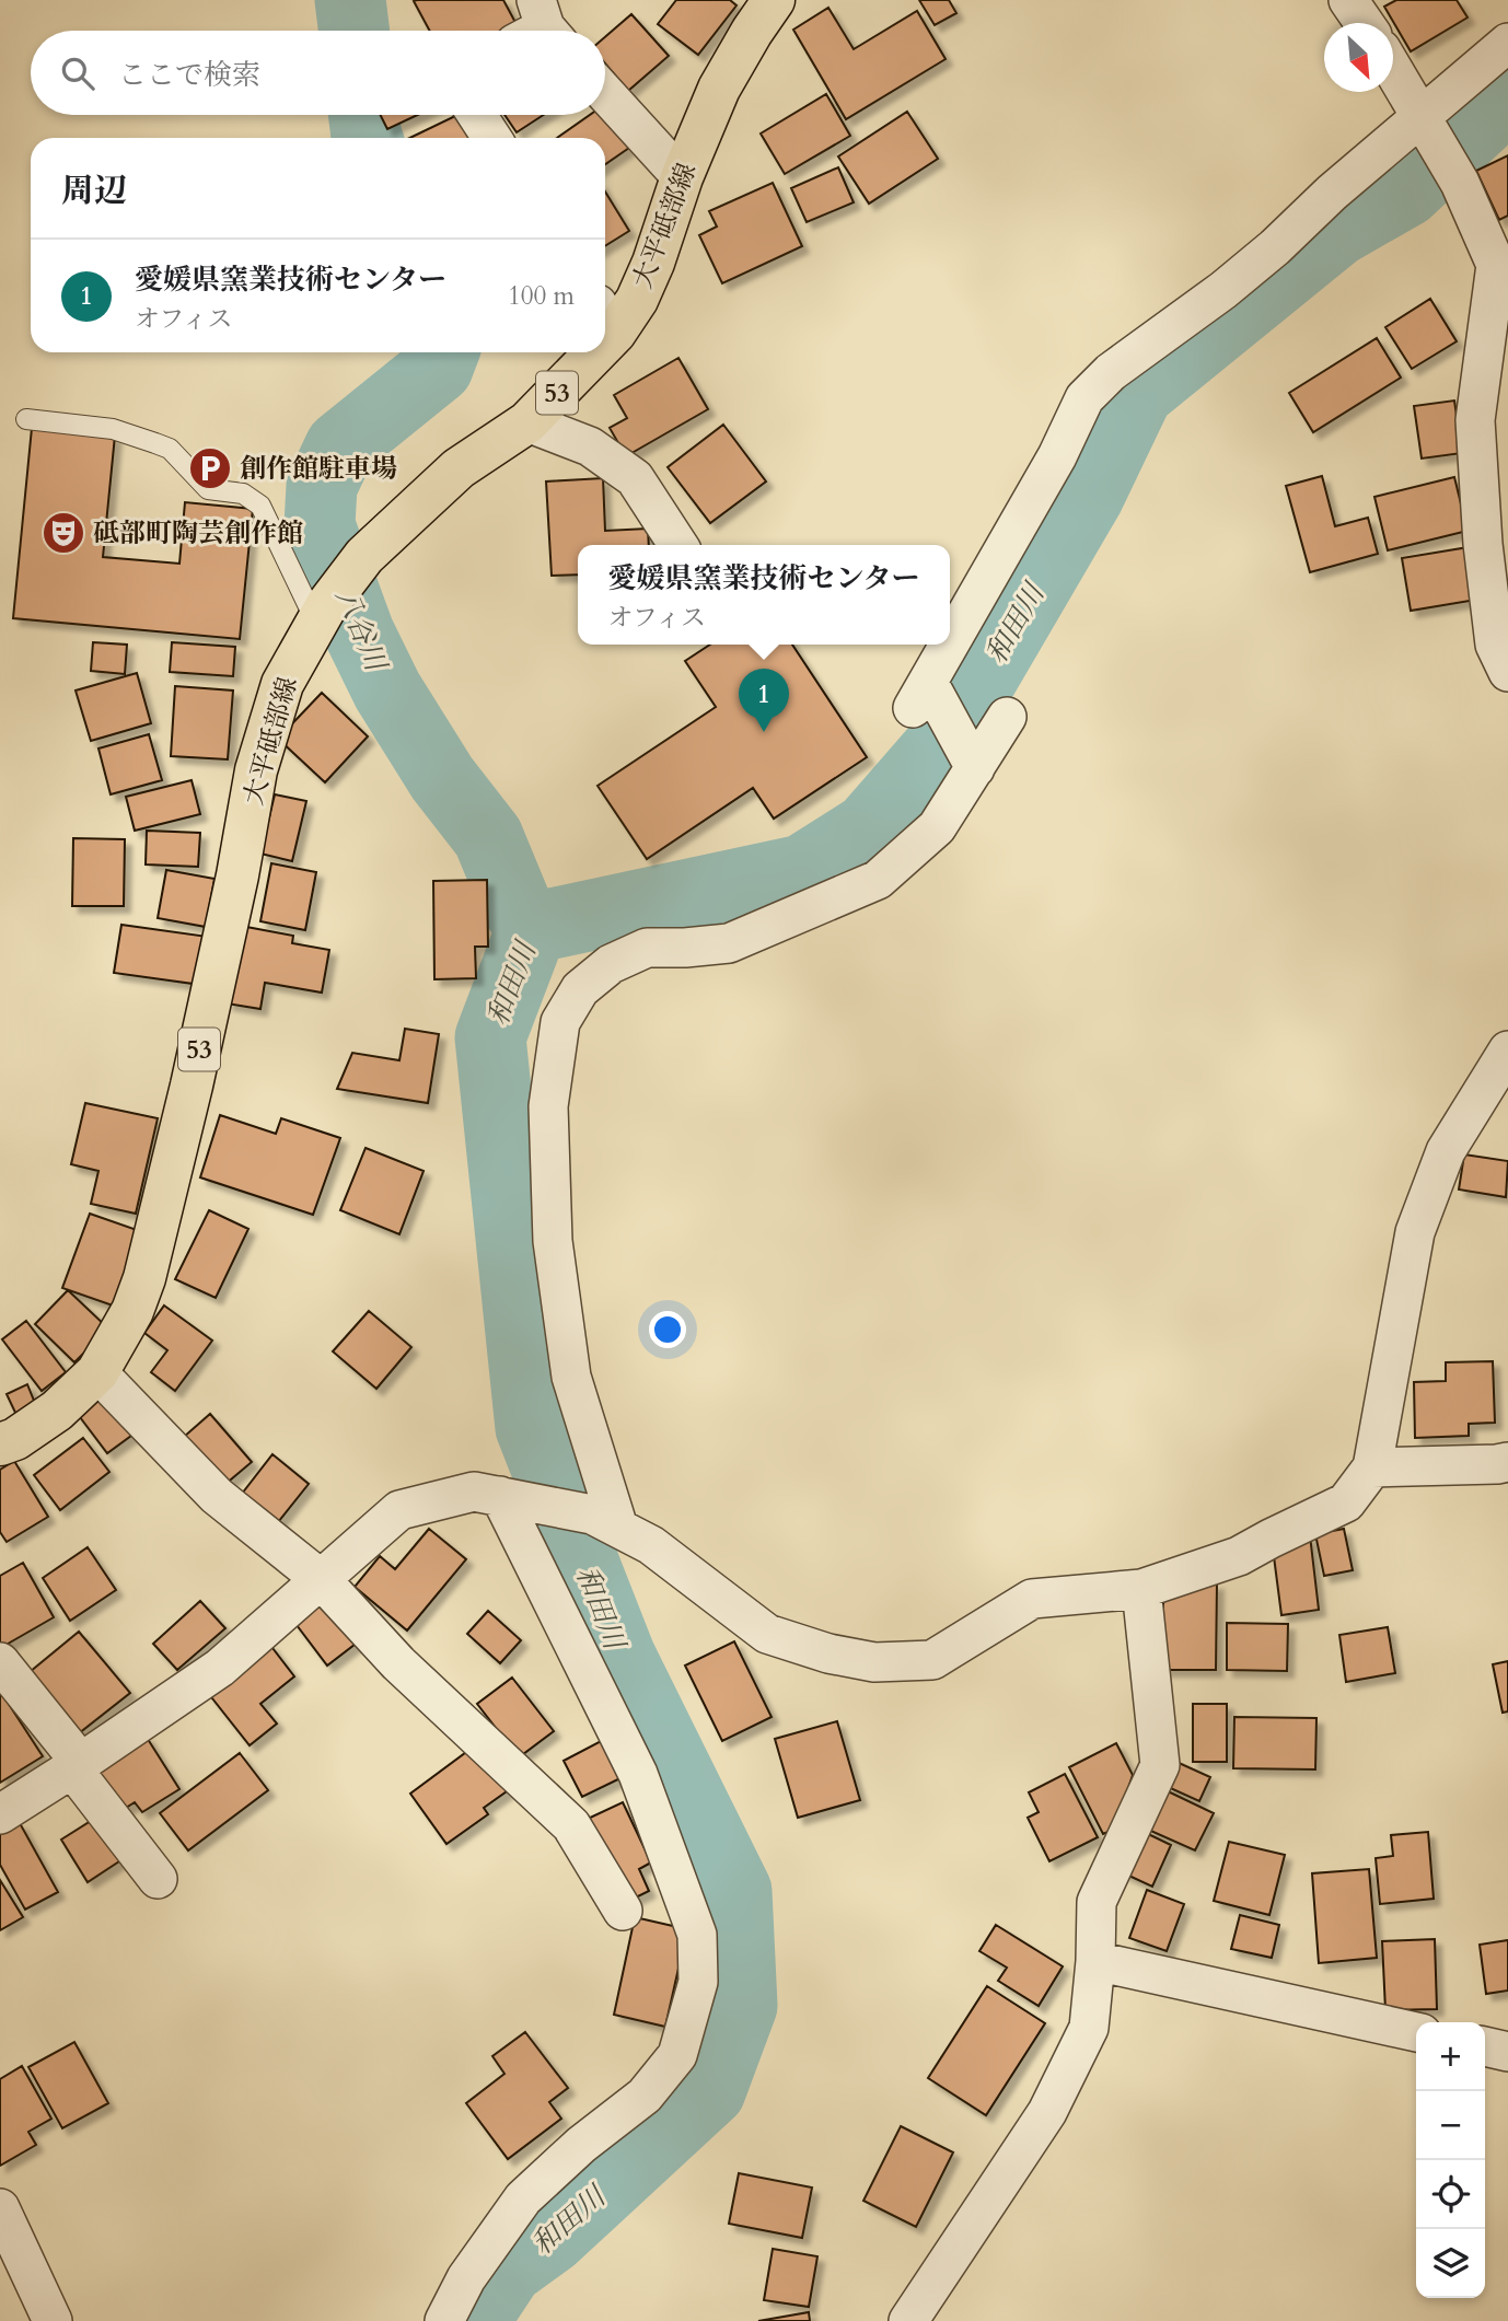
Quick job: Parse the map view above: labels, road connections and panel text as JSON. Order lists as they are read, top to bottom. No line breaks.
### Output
{"streets":{"main road":["大平砥部線","53"]},"water":["和田川","八谷川"],"places":{"parking":["創作館駐車場"],"theatre":["砥部町陶芸創作館"]},"north":"bottom right","page":{"search":"ここで検索","heading":"周辺","list":[{"mark":"1","name":"愛媛県窯業技術センター","note":"オフィス","value":"100 m"}],"popup":["愛媛県窯業技術センター","オフィス"],"pins":"1","map_buttons":["+","−"]}}
